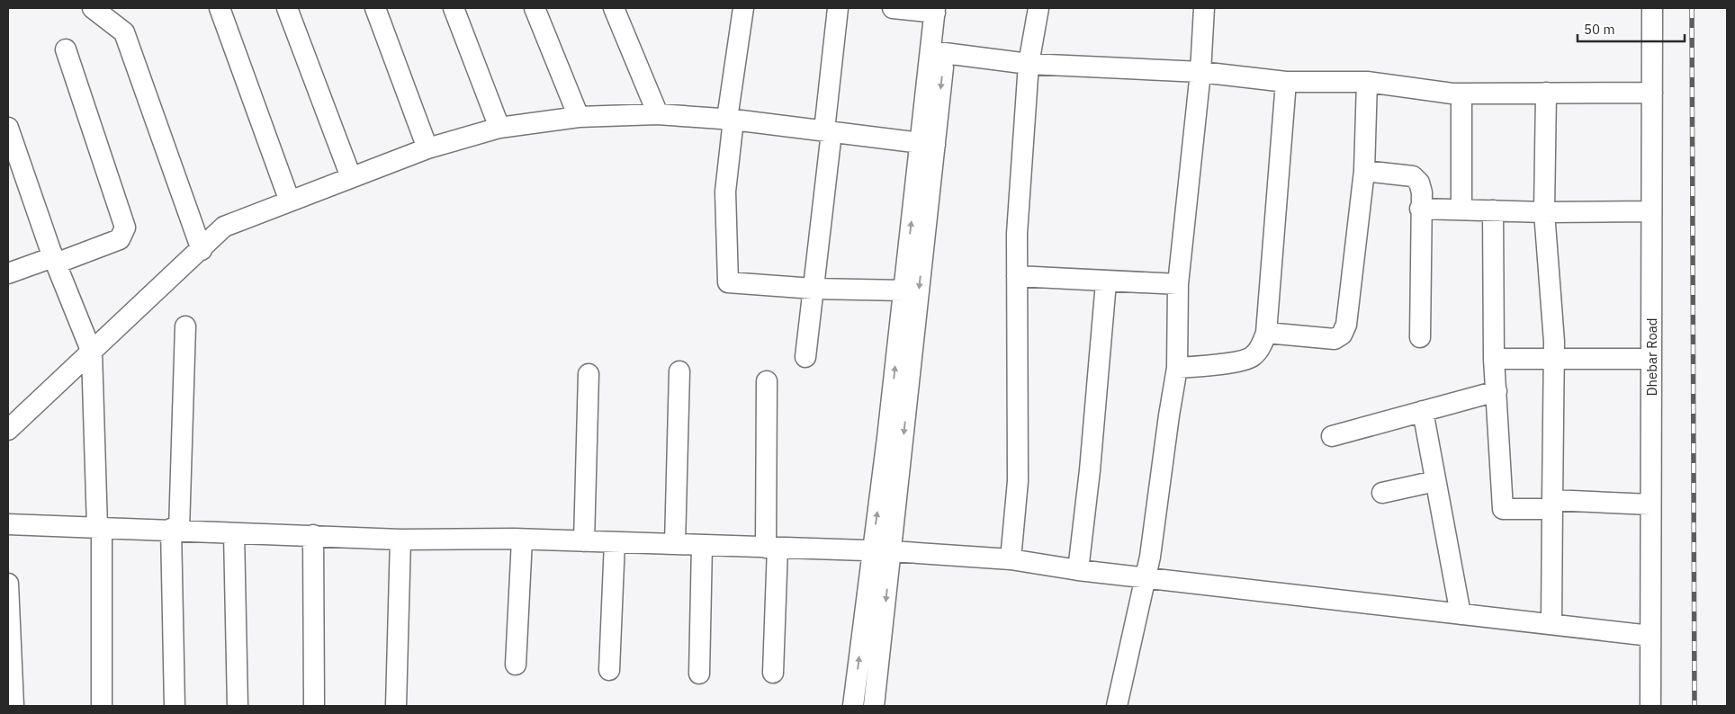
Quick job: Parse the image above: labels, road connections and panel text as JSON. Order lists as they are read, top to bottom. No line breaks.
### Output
{"streets":{"street":["Dhebar Road"]},"scale_bar":"50 m"}
